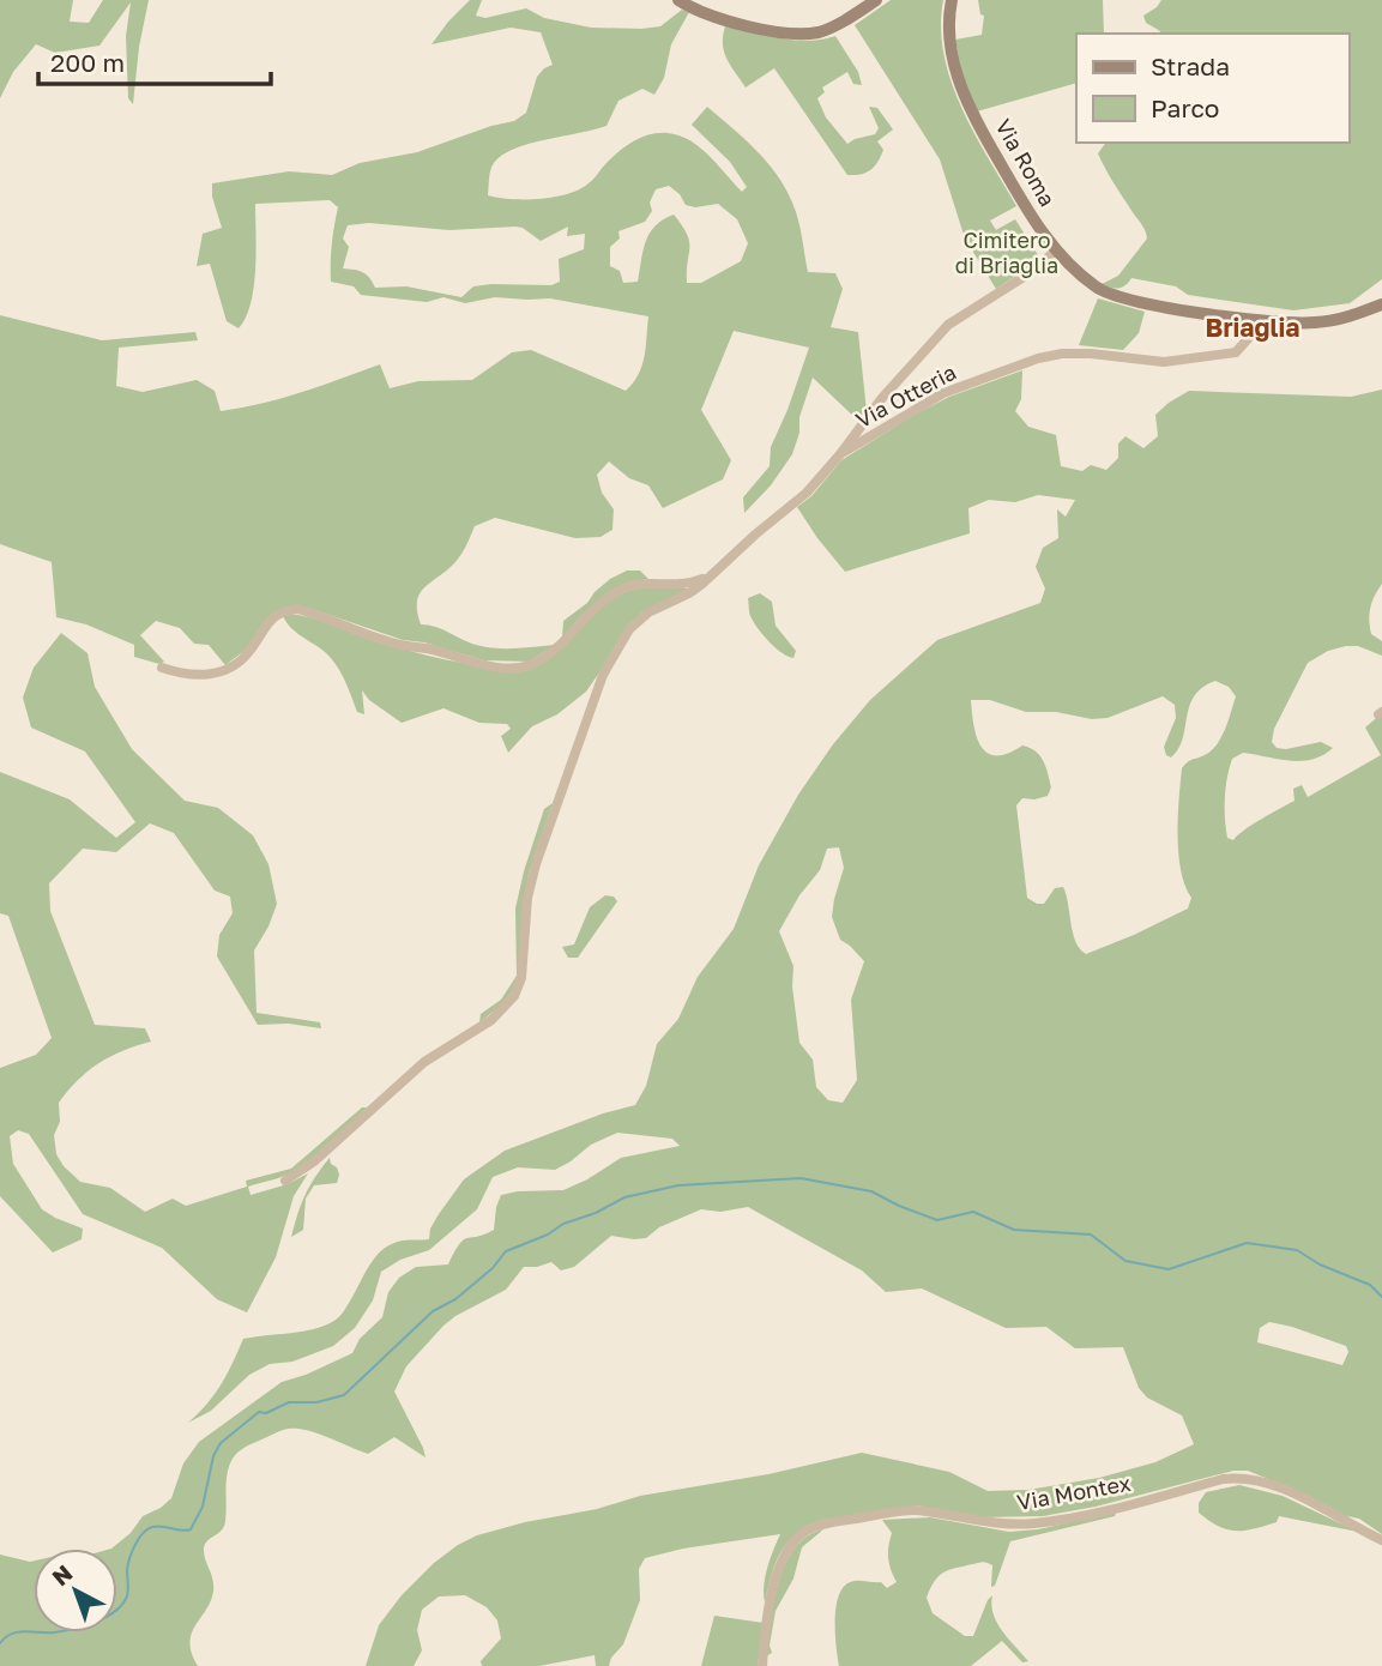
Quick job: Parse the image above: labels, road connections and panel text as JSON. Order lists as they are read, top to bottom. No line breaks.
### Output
{"streets":{"main road":["Via Roma"],"street":["Via Otteria","Via Montex"]},"crossings":[["Via Roma","Via Otteria"]],"districts":["Briaglia"],"parks":["Cimitero di Briaglia"],"legend":["Strada","Parco"],"scale_bar":"200 m","north":"top left"}
